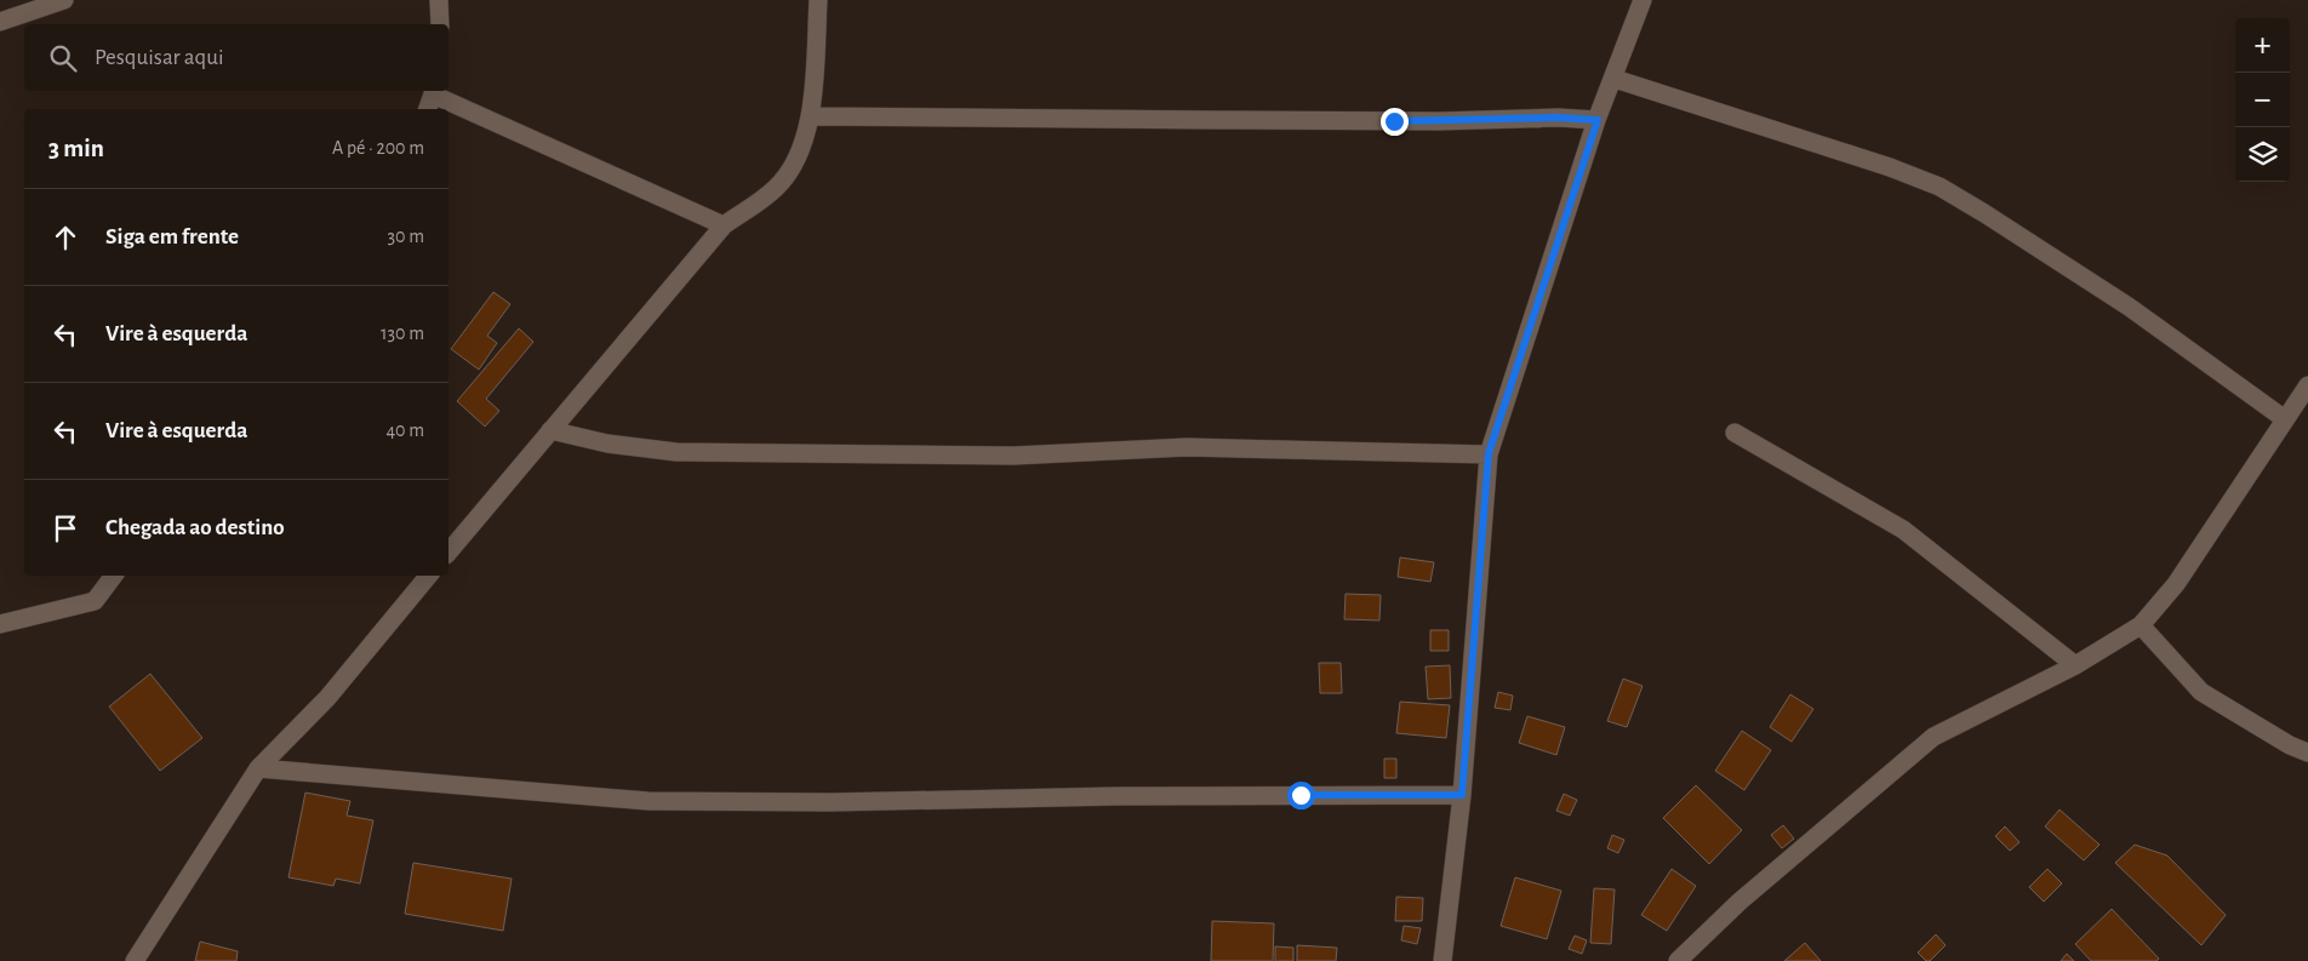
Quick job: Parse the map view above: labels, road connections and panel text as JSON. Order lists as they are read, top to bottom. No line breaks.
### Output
{"page":{"map_buttons":["+","−"],"search":"Pesquisar aqui","heading":["3 min","A pé · 200 m"],"list":[["Siga em frente","30 m"],["Vire à esquerda","130 m"],["Vire à esquerda","40 m"],"Chegada ao destino"]}}
